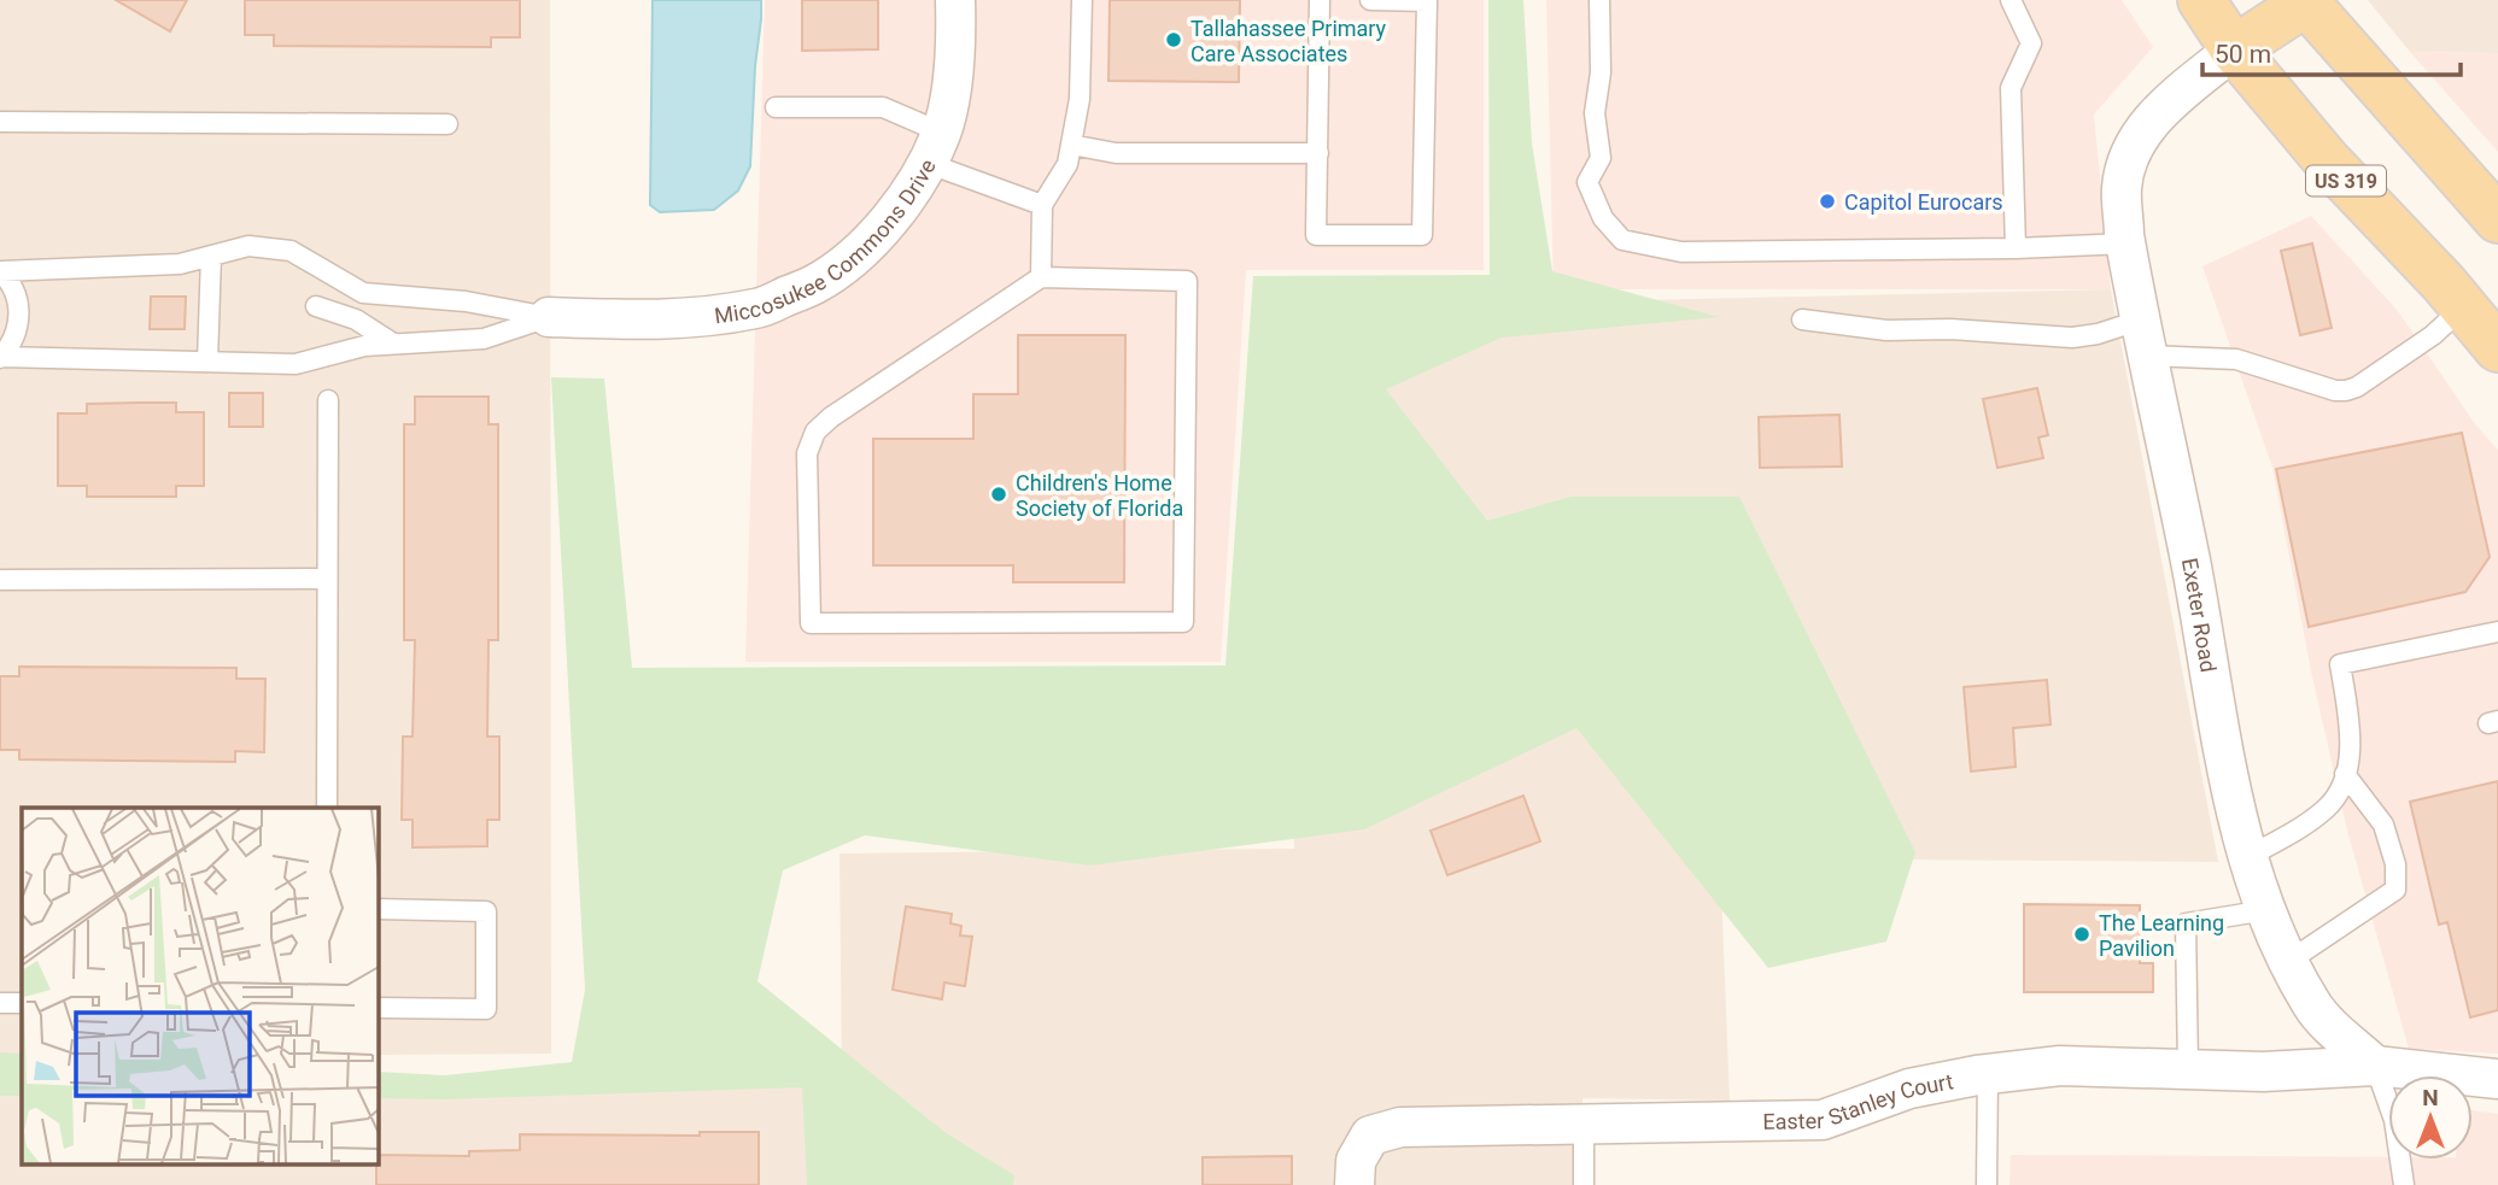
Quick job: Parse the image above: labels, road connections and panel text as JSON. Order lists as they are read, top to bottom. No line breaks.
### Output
{"streets":{"main road":["US 319"],"street":["Miccosukee Commons Drive","Exeter Road","Easter Stanley Court"]},"crossings":[["US 319","Exeter Road"],["Exeter Road","Easter Stanley Court"]],"places":["Tallahassee Primary Care Associates","Capitol Eurocars","Children's Home Society of Florida","The Learning Pavilion"],"scale_bar":"50 m","north":"top"}
